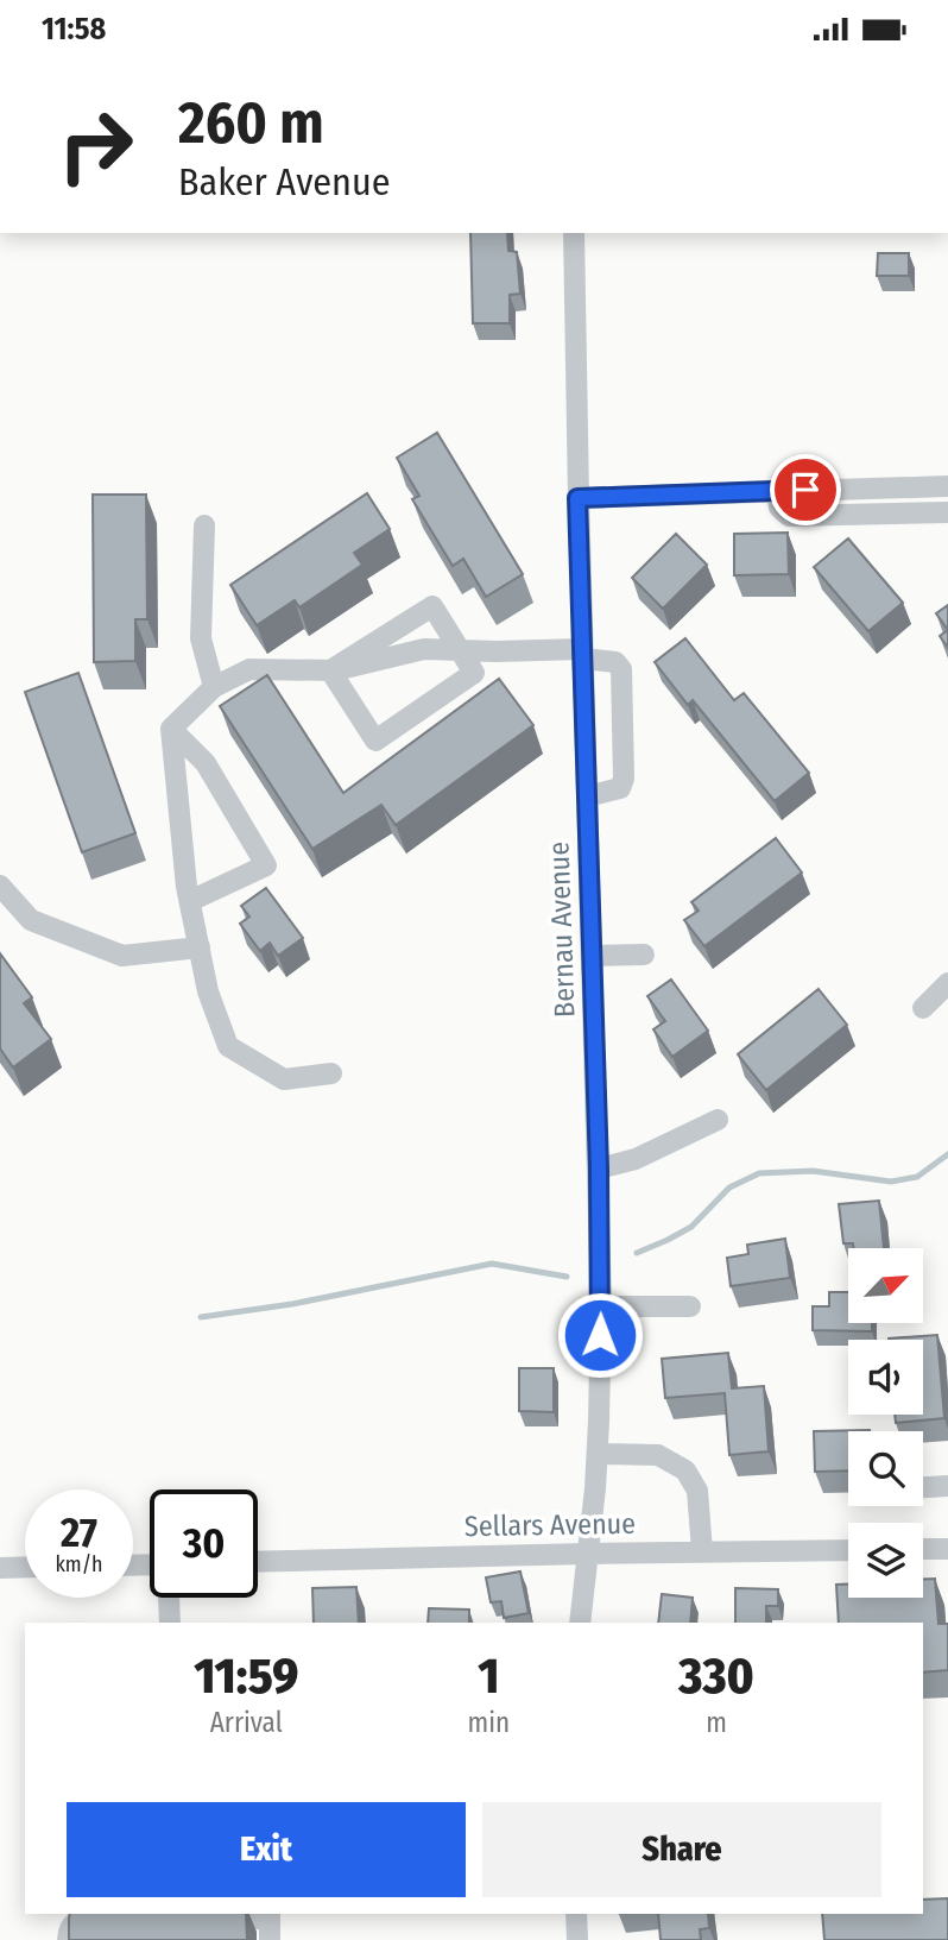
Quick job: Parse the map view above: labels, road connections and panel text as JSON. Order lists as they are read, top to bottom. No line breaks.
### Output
{"streets":{"street":["Bernau Avenue","Sellars Avenue"]},"crossings":[["Bernau Avenue","Sellars Avenue"]],"north":"top right","page":{"status":"11:58","turn":["260 m","Baker Avenue"],"speed":"27 km/h","limit":"30","eta":["11:59","Arrival","1","min","330","m"],"buttons":["Exit","Share"]}}
